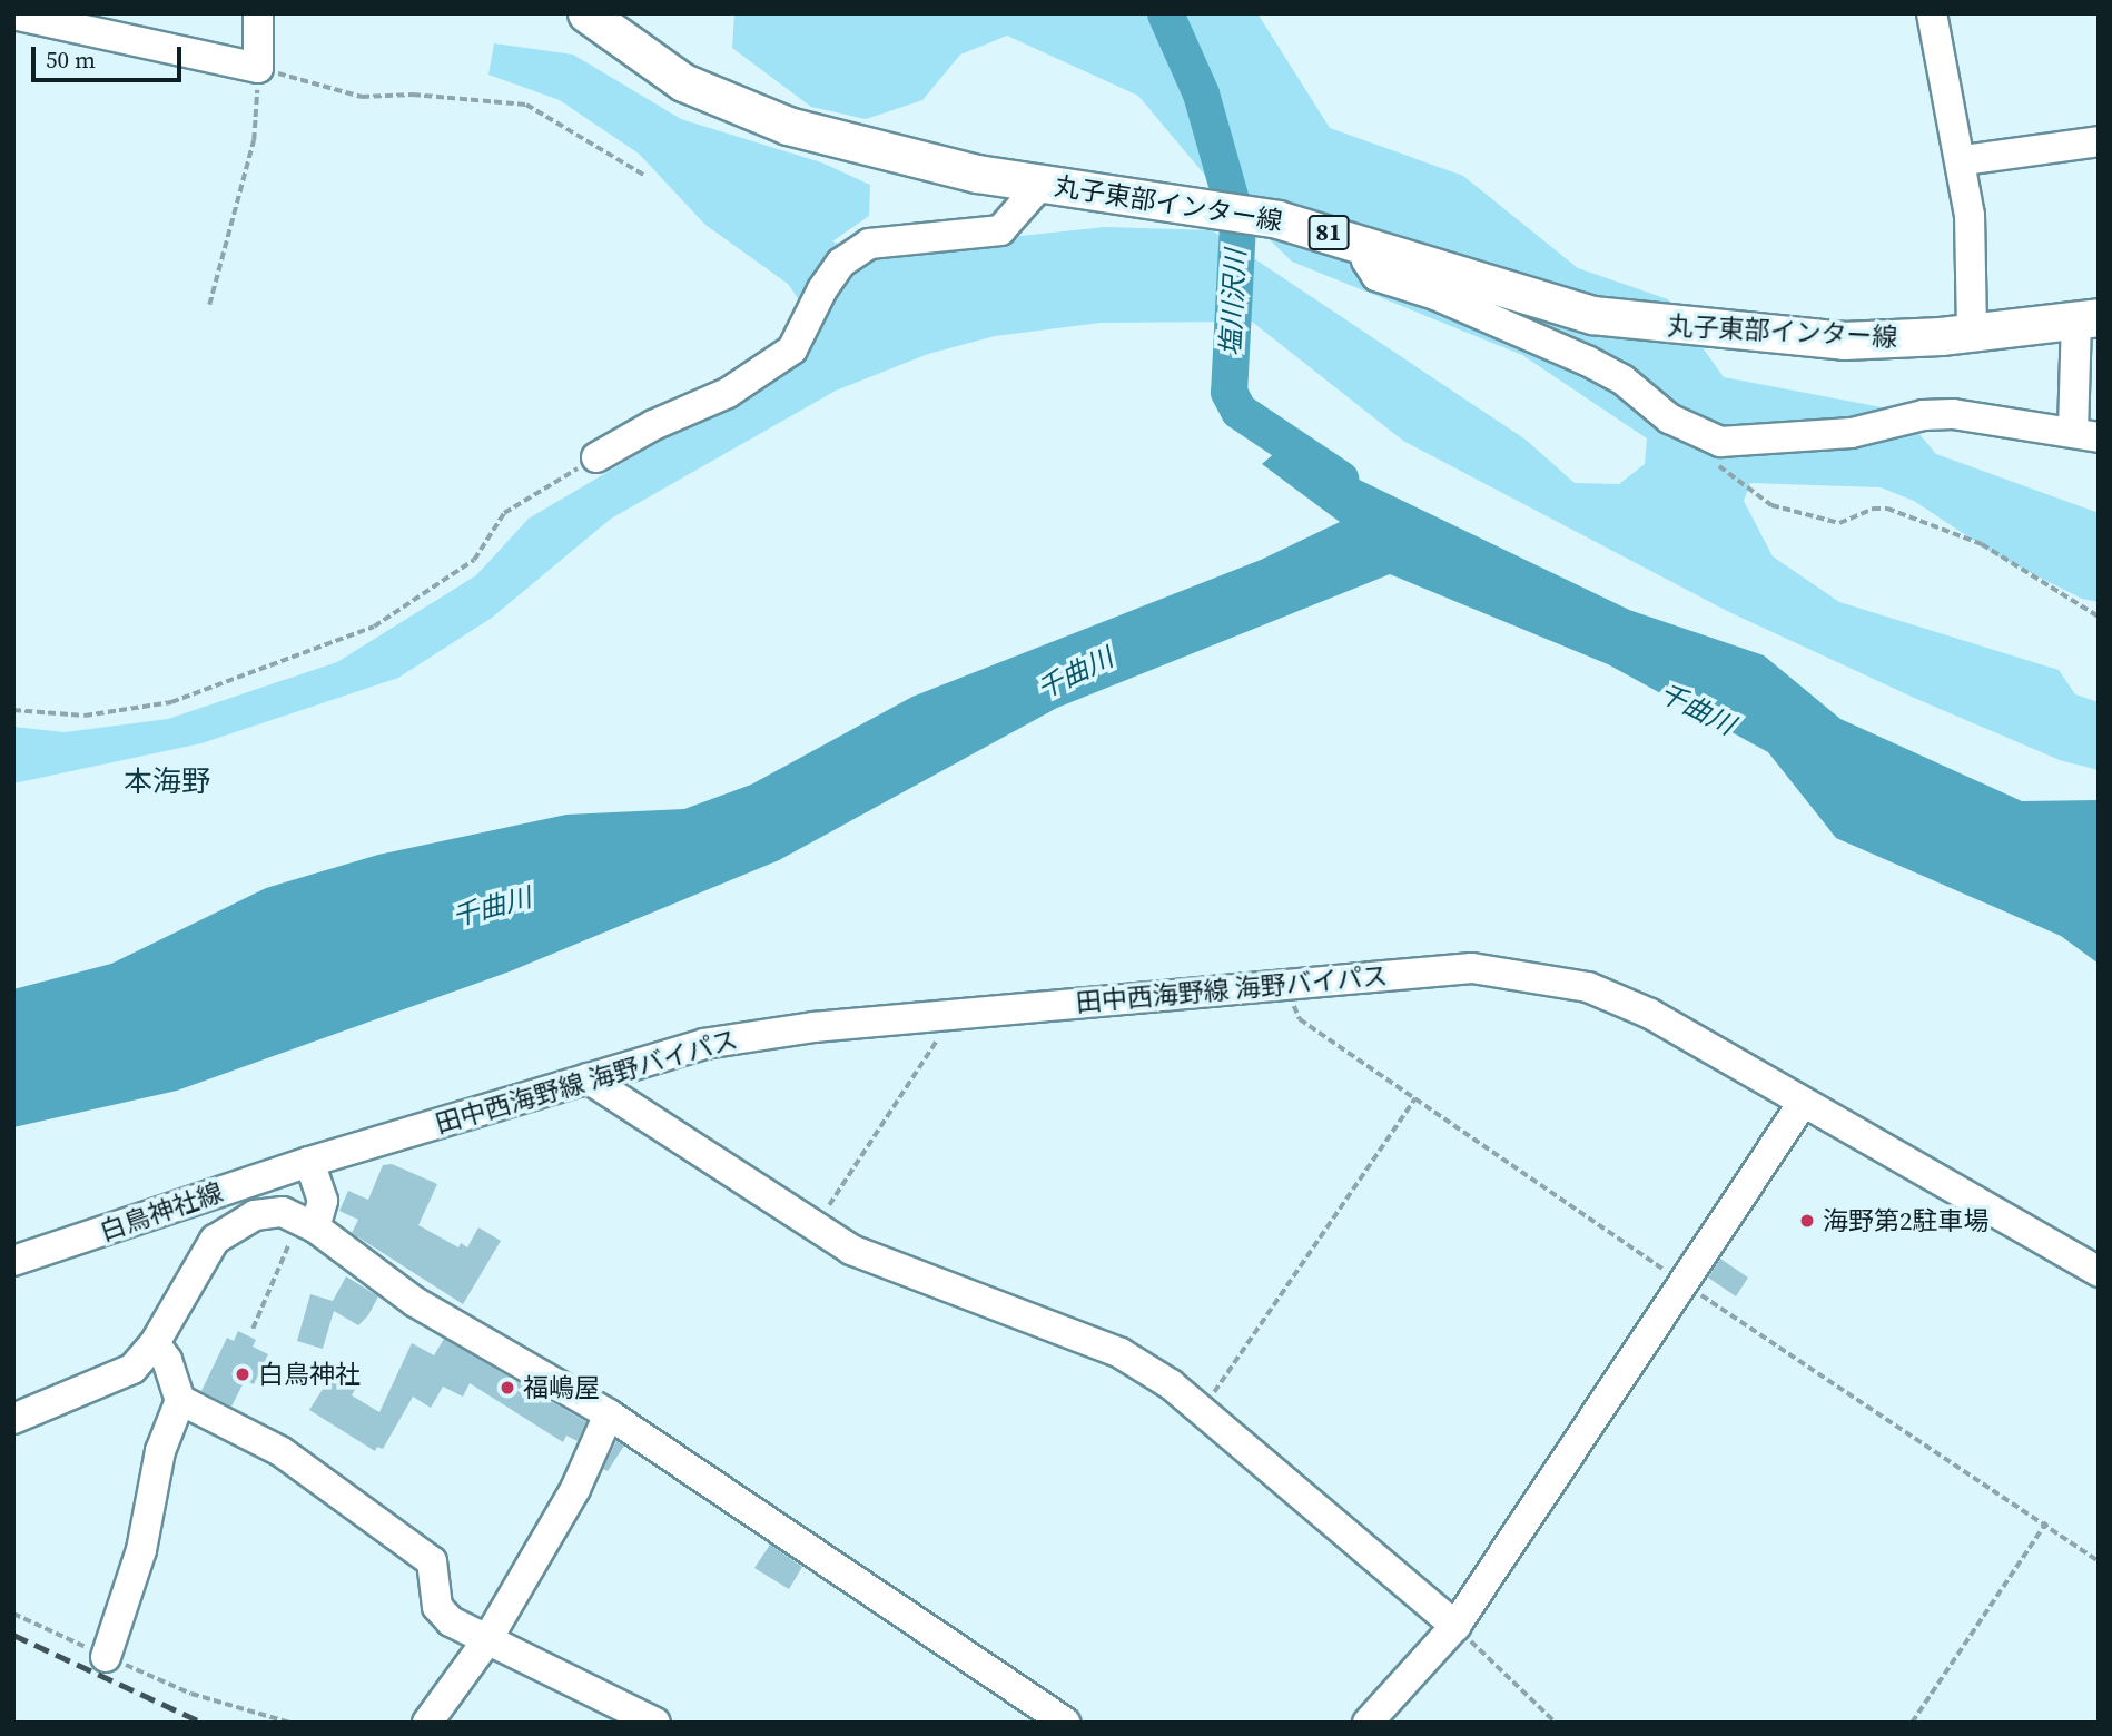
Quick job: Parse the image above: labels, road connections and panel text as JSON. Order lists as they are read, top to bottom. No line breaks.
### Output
{"streets":{"main road":["丸子東部インター線","81"],"street":["田中西海野線 海野バイパス","白鳥神社線"]},"crossings":[["田中西海野線 海野バイパス","白鳥神社線"]],"districts":["本海野"],"water":["塩川沢川","千曲川"],"places":["海野第2駐車場","白鳥神社","福嶋屋"],"scale_bar":"50 m"}
